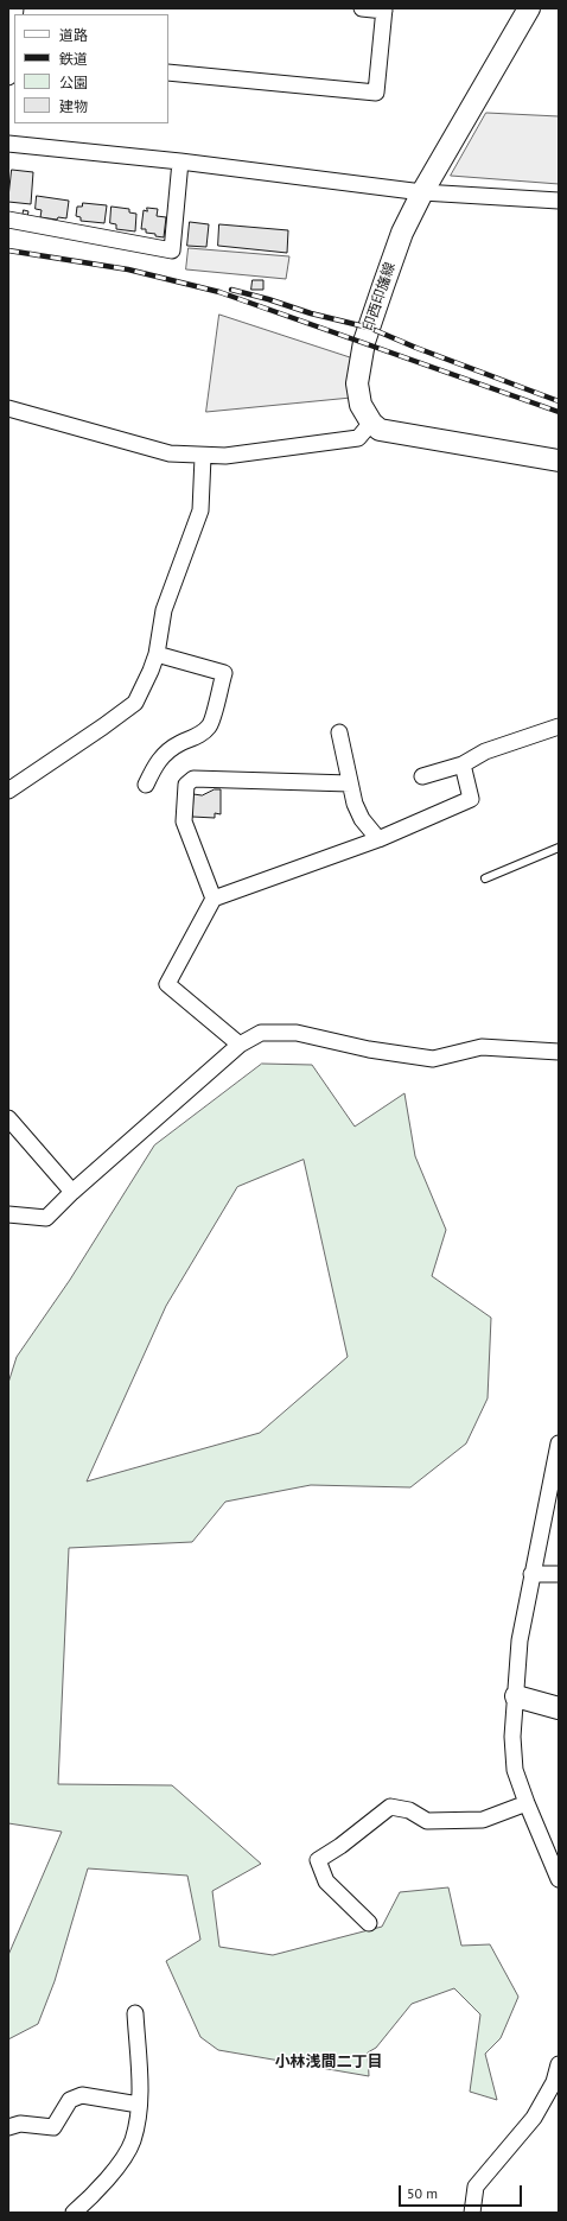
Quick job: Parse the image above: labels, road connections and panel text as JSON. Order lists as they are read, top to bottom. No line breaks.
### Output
{"streets":{"main road":["印西印旛線"]},"districts":["小林浅間二丁目"],"legend":["道路","鉄道","公園","建物"],"scale_bar":"50 m"}
